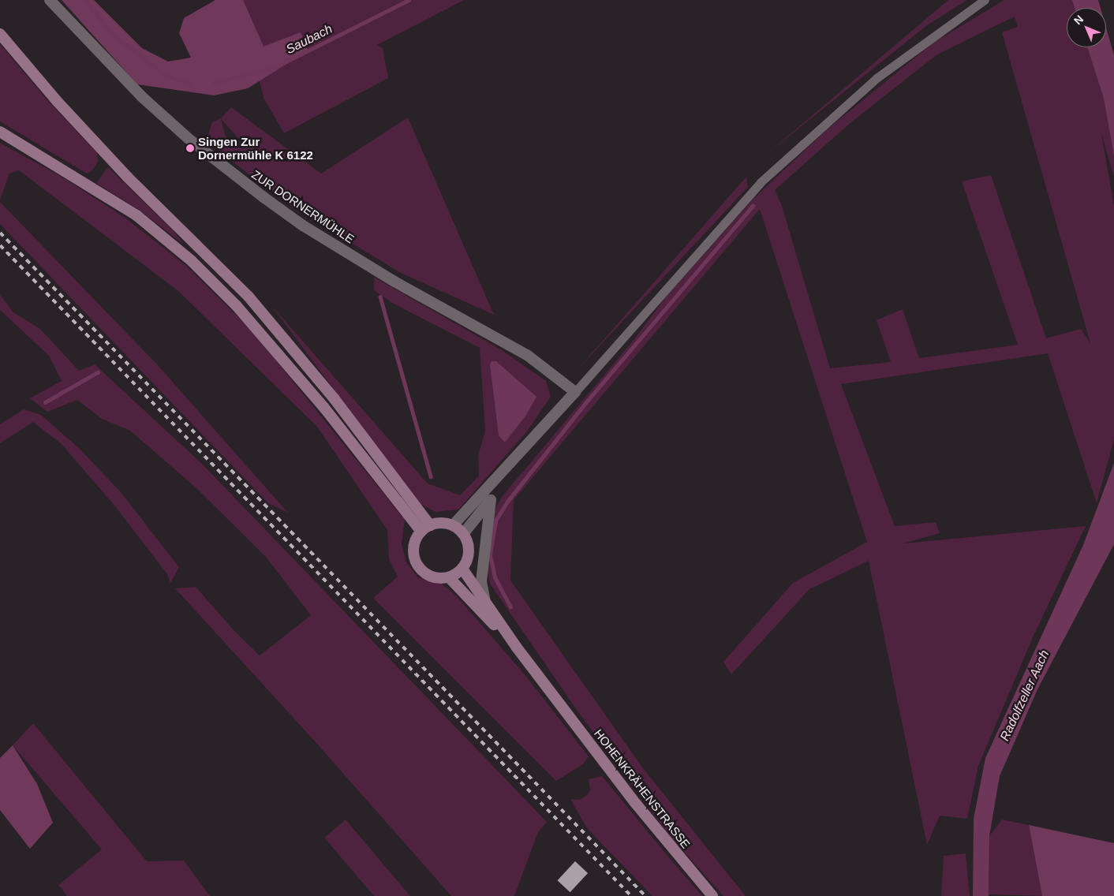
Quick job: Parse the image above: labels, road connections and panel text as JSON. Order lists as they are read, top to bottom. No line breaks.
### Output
{"streets":{"main road":["HOHENKRÄHENSTRASSE"],"street":["ZUR DORNERMÜHLE"]},"water":["Saubach","Radolfzeller Aach"],"places":["Singen Zur Dornermühle K 6122"],"north":"top left"}
